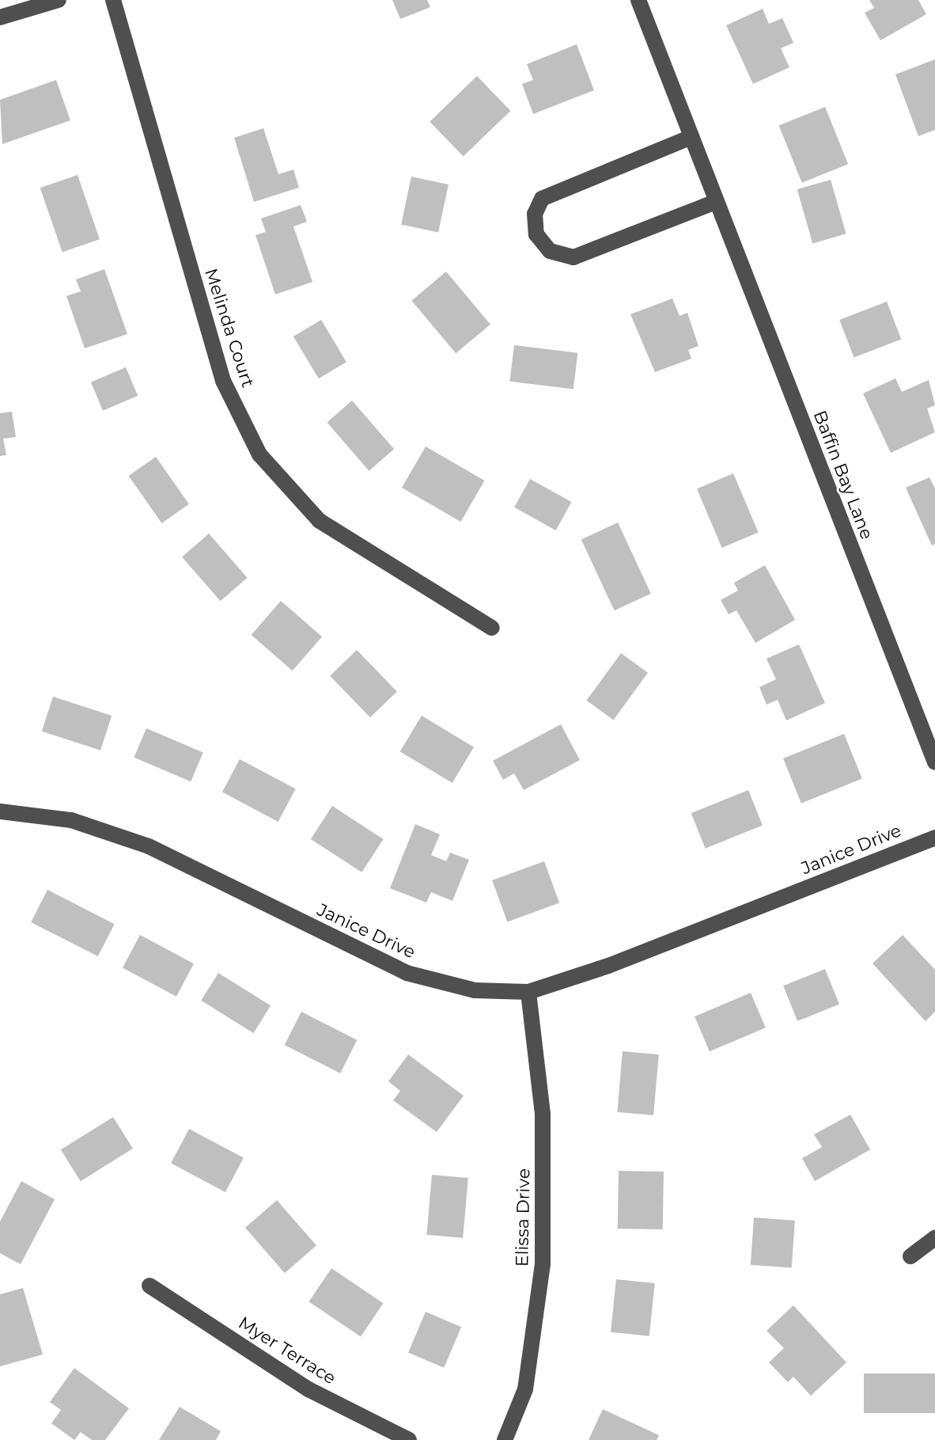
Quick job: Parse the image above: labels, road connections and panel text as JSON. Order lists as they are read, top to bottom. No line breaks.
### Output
{"streets":{"street":["Melinda Court","Baffin Bay Lane","Janice Drive","Elissa Drive","Myer Terrace"]},"crossings":[["Janice Drive","Elissa Drive"]]}
